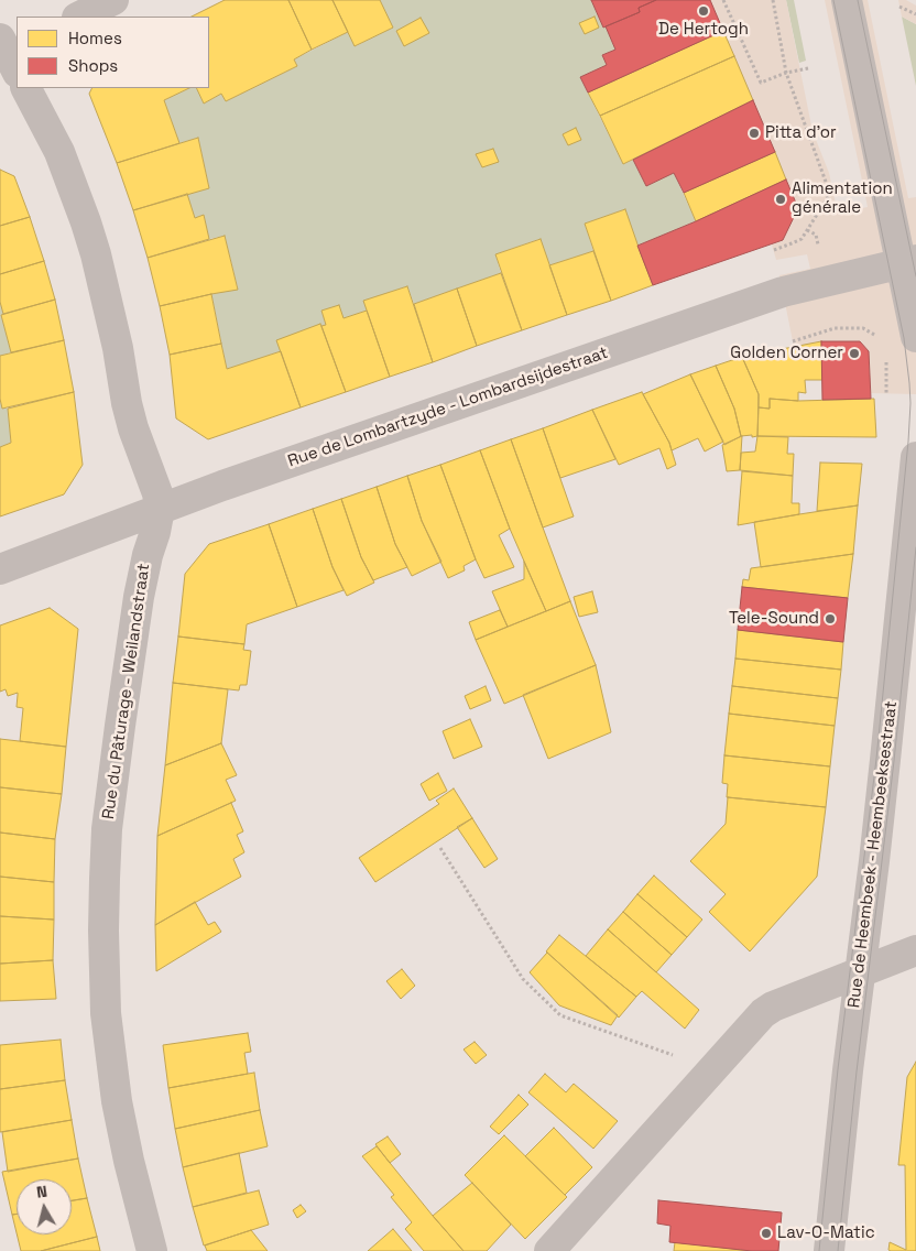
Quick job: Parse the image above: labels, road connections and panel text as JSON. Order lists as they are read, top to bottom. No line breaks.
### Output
{"streets":{"street":["Rue de Lombartzyde - Lombardsijdestraat","Rue du Pâturage - Weilandstraat","Rue de Heembeek - Heembeeksestraat"]},"crossings":[["Rue de Lombartzyde - Lombardsijdestraat","Rue du Pâturage - Weilandstraat"]],"places":["De Hertogh","Pitta d'or","Alimentation générale","Golden Corner","Tele-Sound","Lav-O-Matic"],"legend":["Homes","Shops"],"north":"top"}
